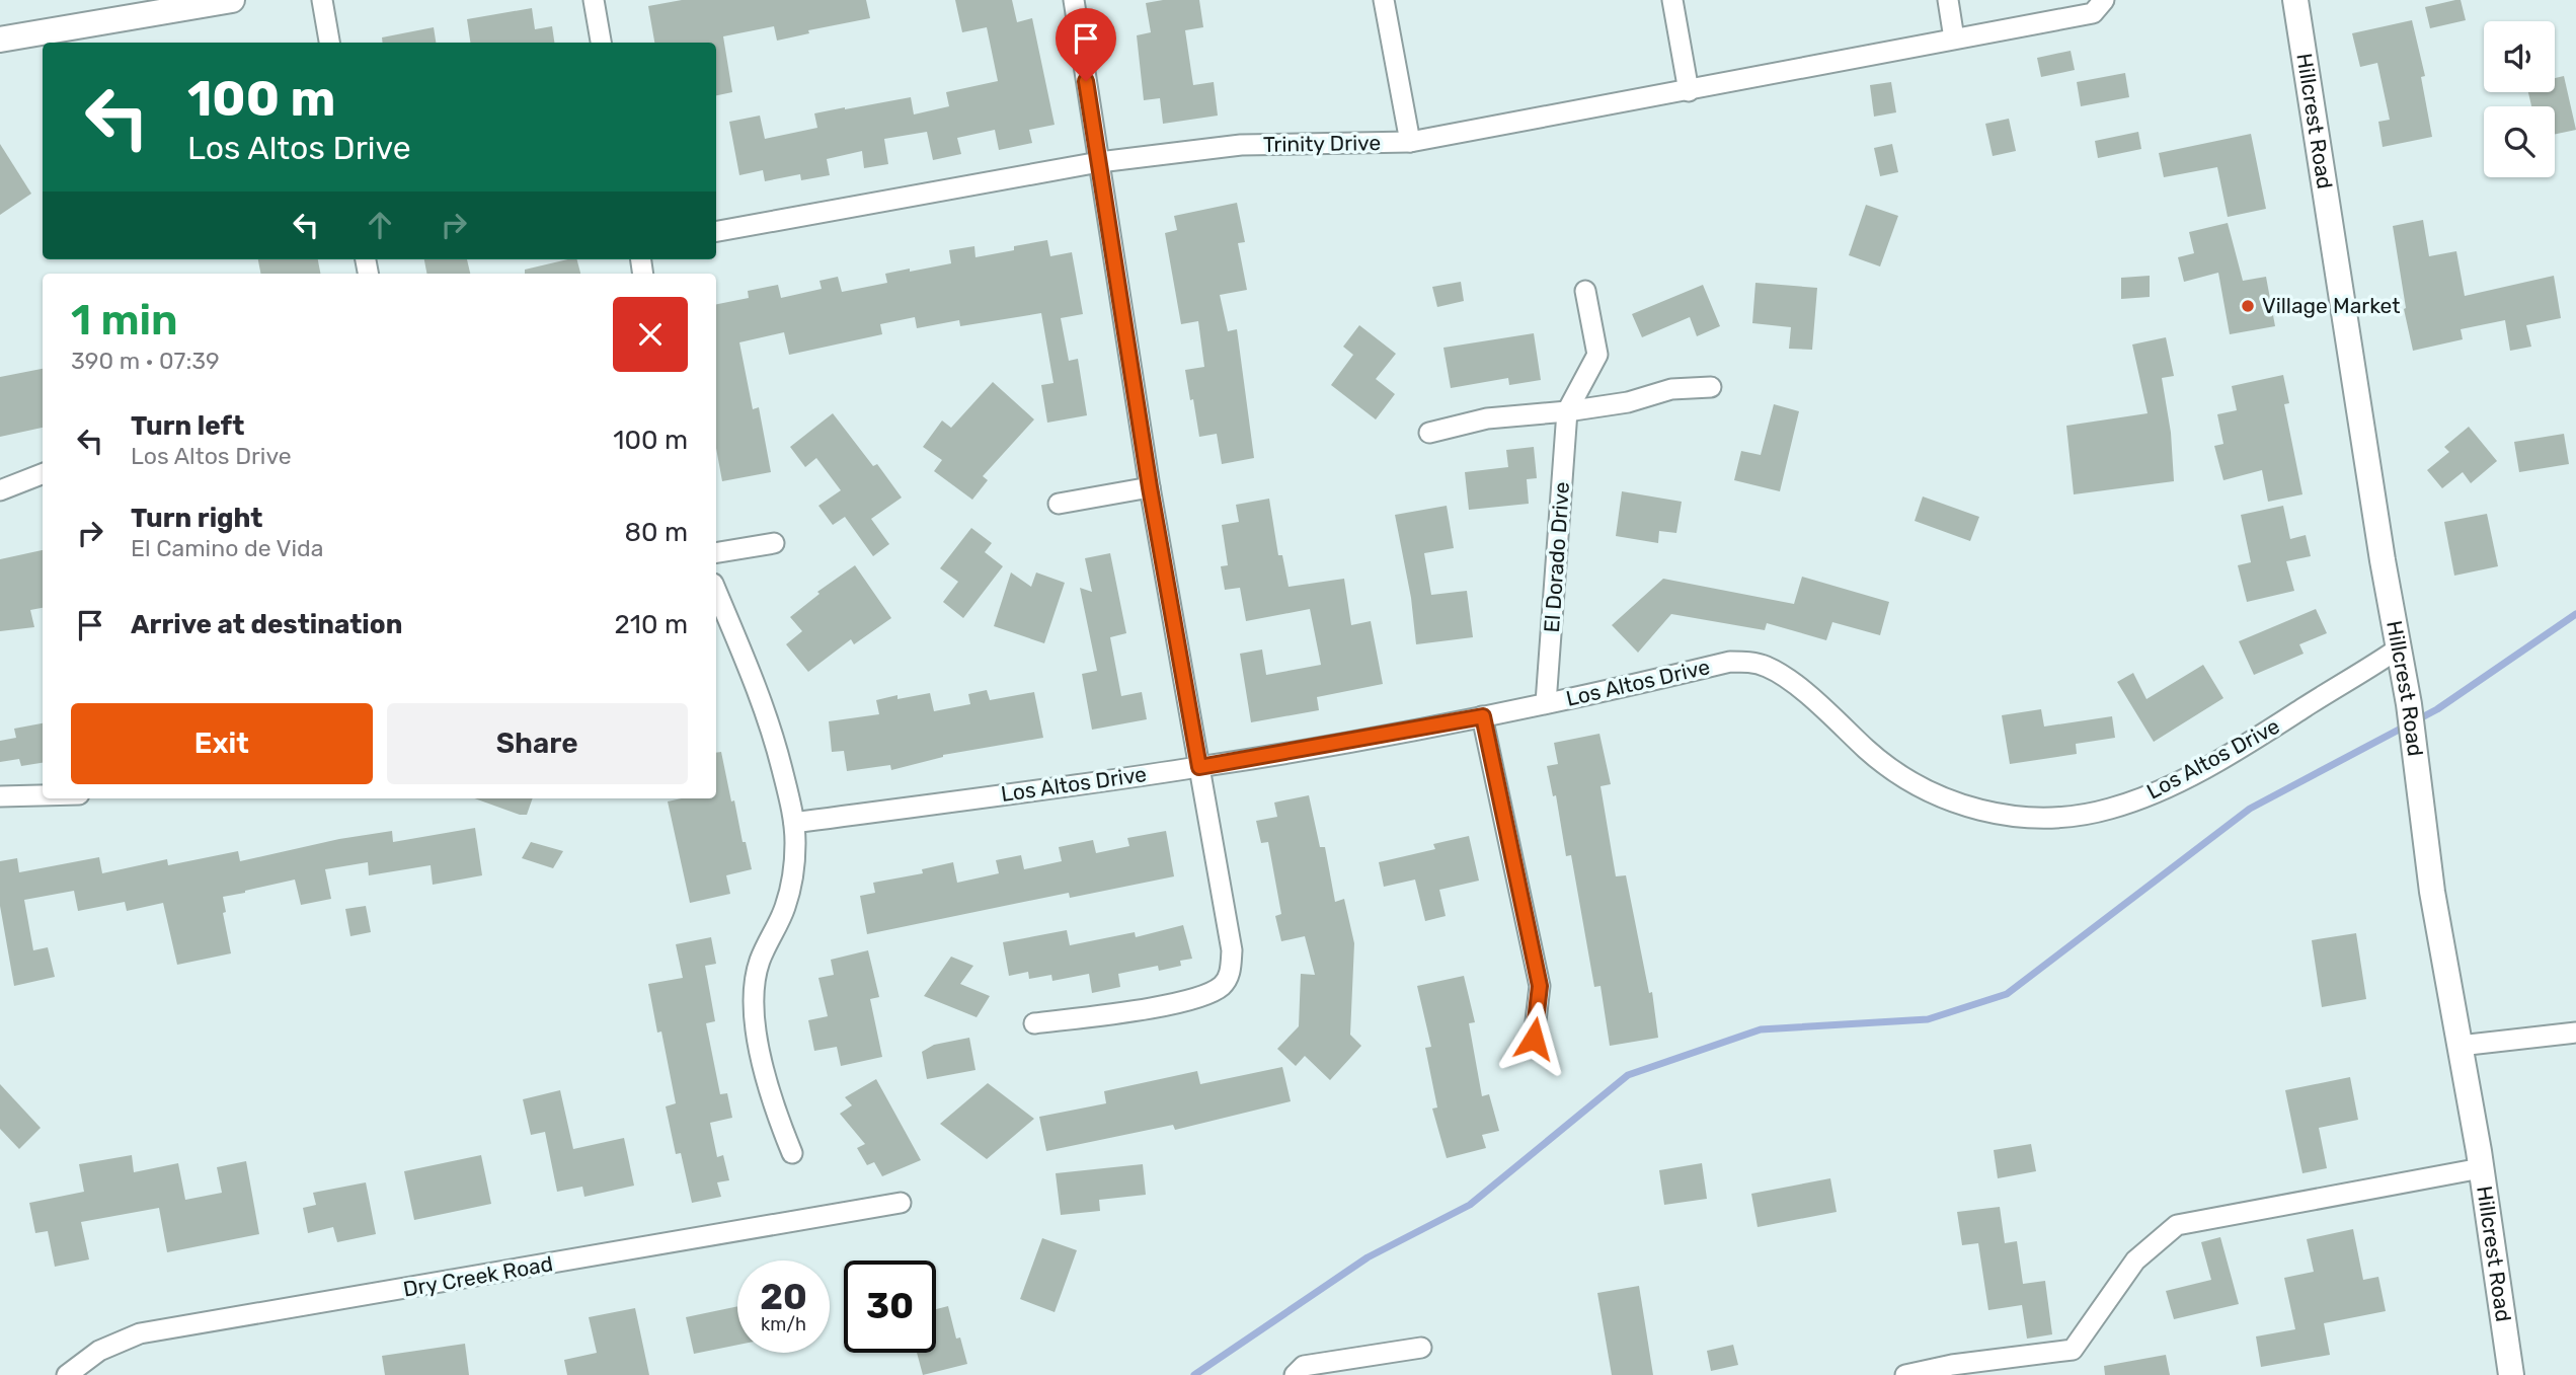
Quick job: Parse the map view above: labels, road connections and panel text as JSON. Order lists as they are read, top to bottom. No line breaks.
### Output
{"streets":{"street":["Hillcrest Road","Trinity Drive","El Dorado Drive","Los Altos Drive","Dry Creek Road"]},"crossings":[["Hillcrest Road","Los Altos Drive"],["El Dorado Drive","Los Altos Drive"]],"places":["Village Market"],"page":{"turn":["100 m","Los Altos Drive"],"heading":["1 min","390 m · 07:39"],"list":[{"name":"Turn left","note":"Los Altos Drive","value":"100 m"},{"name":"Turn right","note":"El Camino de Vida","value":"80 m"},{"name":"Arrive at destination","value":"210 m"}],"buttons":["Exit","Share"],"speed":"20 km/h","limit":"30"}}
